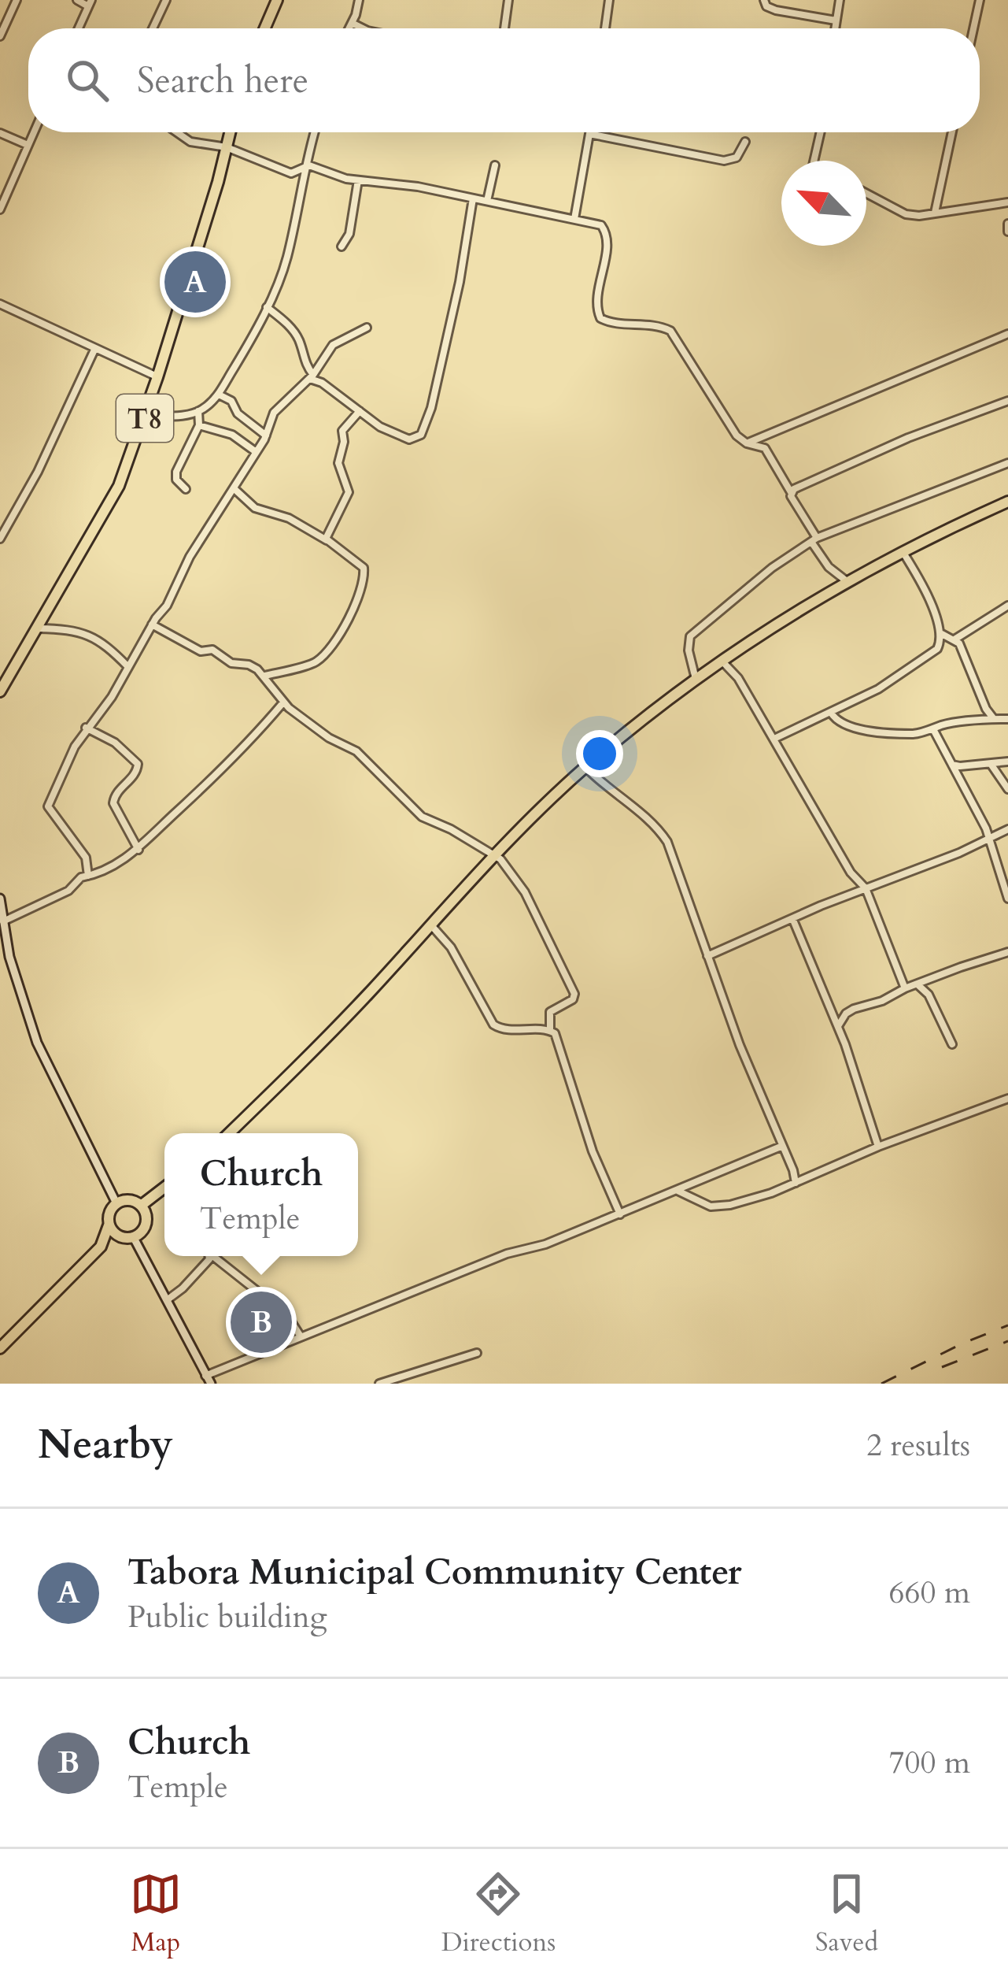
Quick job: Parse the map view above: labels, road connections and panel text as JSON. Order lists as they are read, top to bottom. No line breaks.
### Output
{"streets":{"highway":["T8"]},"north":"top left","page":{"search":"Search here","pins":["A","B"],"popup":["Church","Temple"],"heading":["Nearby","2 results"],"list":[{"mark":"A","name":"Tabora Municipal Community Center","note":"Public building","value":"660 m"},{"mark":"B","name":"Church","note":"Temple","value":"700 m"}],"nav":["Map","Directions","Saved"]}}
